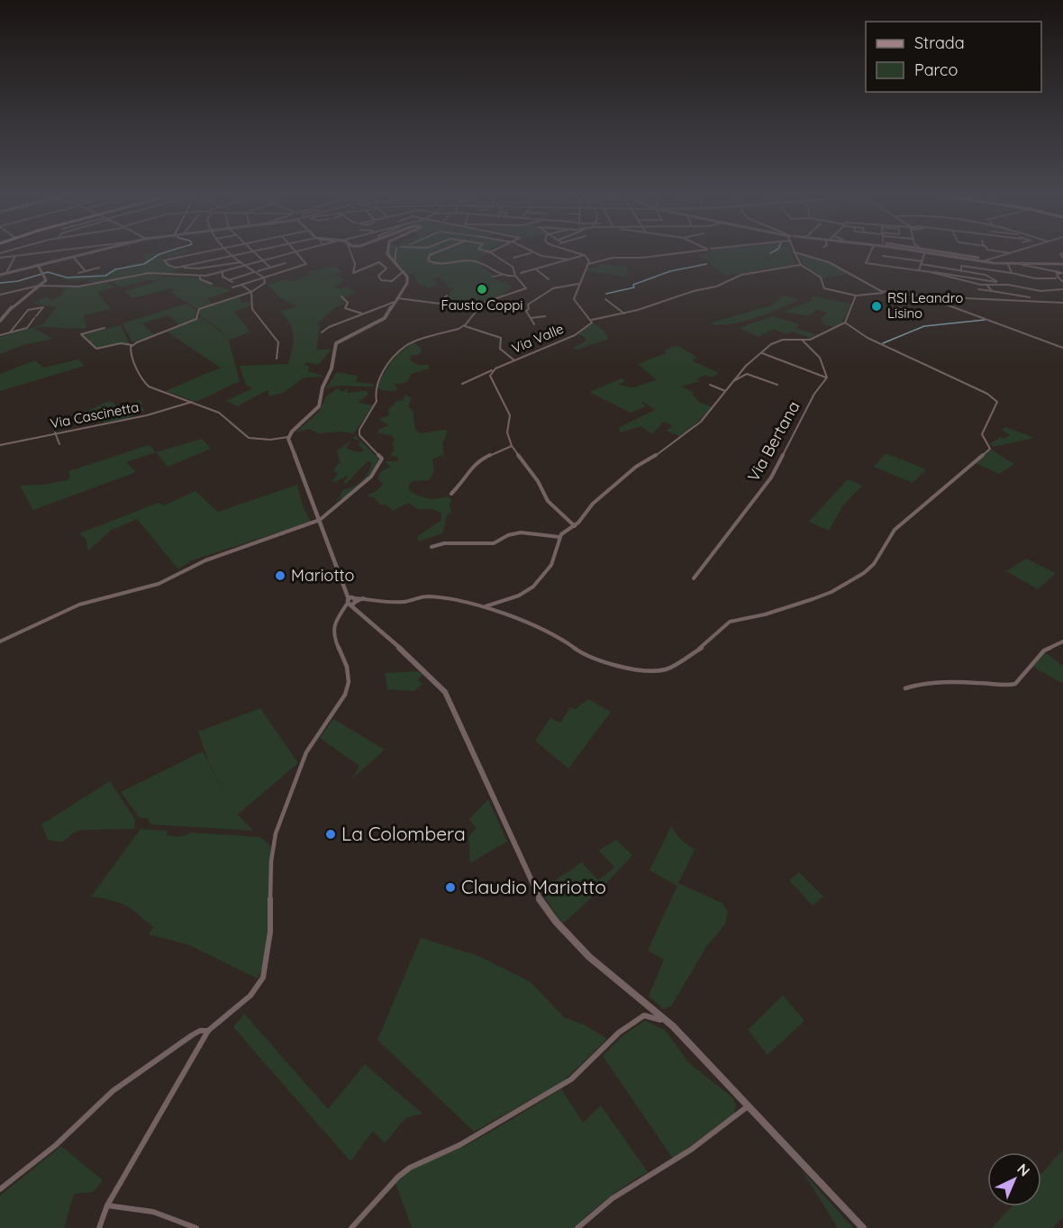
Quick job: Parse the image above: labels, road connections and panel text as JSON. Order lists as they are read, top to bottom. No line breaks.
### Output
{"streets":{"street":["Via Valle","Via Cascinetta","Via Bertana"]},"places":["Fausto Coppi","RSI Leandro Lisino","Mariotto","La Colombera","Claudio Mariotto"],"legend":["Strada","Parco"],"north":"top right"}
